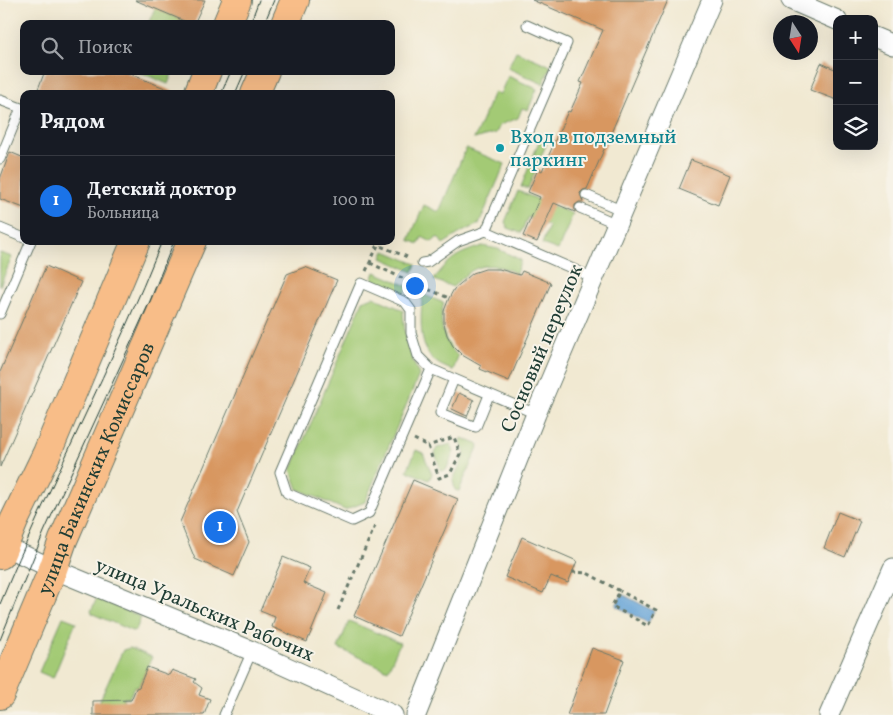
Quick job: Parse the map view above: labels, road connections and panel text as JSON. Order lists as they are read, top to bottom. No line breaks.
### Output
{"streets":{"main road":["улица Бакинских Комиссаров"],"street":["Сосновый переулок","улица Уральских Рабочих"]},"crossings":[["улица Бакинских Комиссаров","улица Уральских Рабочих"]],"places":["Вход в подземный паркинг"],"north":"bottom","page":{"map_buttons":["+","−"],"search":"Поиск","heading":"Рядом","list":[{"mark":"1","name":"Детский доктор","note":"Больница","value":"100 m"}],"pins":"1"}}
